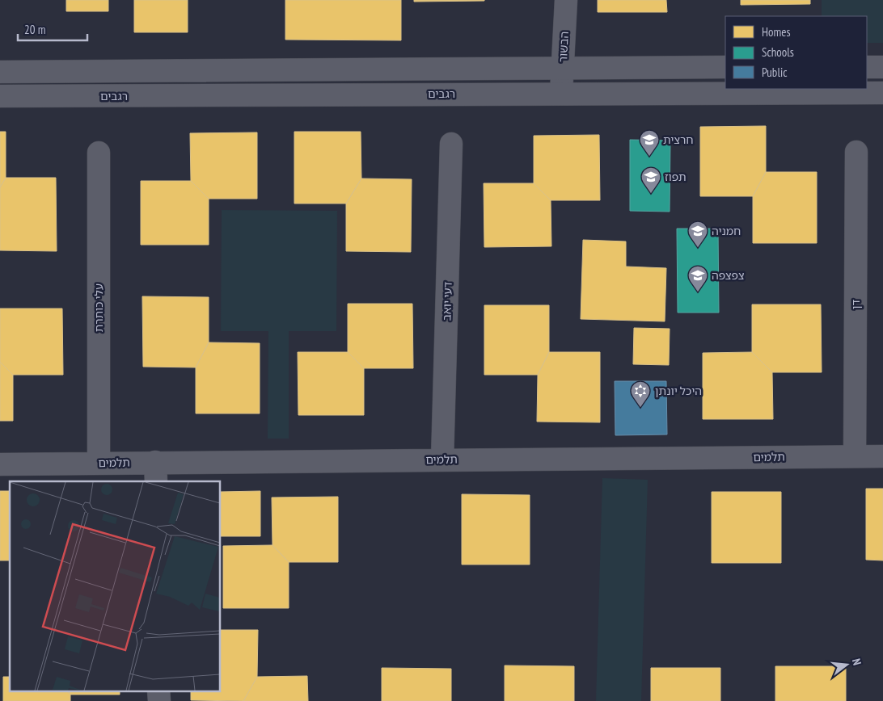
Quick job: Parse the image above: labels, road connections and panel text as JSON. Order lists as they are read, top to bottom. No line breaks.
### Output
{"streets":{"street":["הבשור","רגבים","דעי יואב","דן","עלי כותרת","תלמים"]},"crossings":[["הבשור","רגבים"],["דעי יואב","תלמים"],["דן","תלמים"],["עלי כותרת","תלמים"]],"places":{"school or university":["חרצית","תפוז","חמניה","צפצפה"],"synagogue":["היכל יונתן"]},"legend":["Homes","Schools","Public"],"scale_bar":"20 m","north":"right"}
